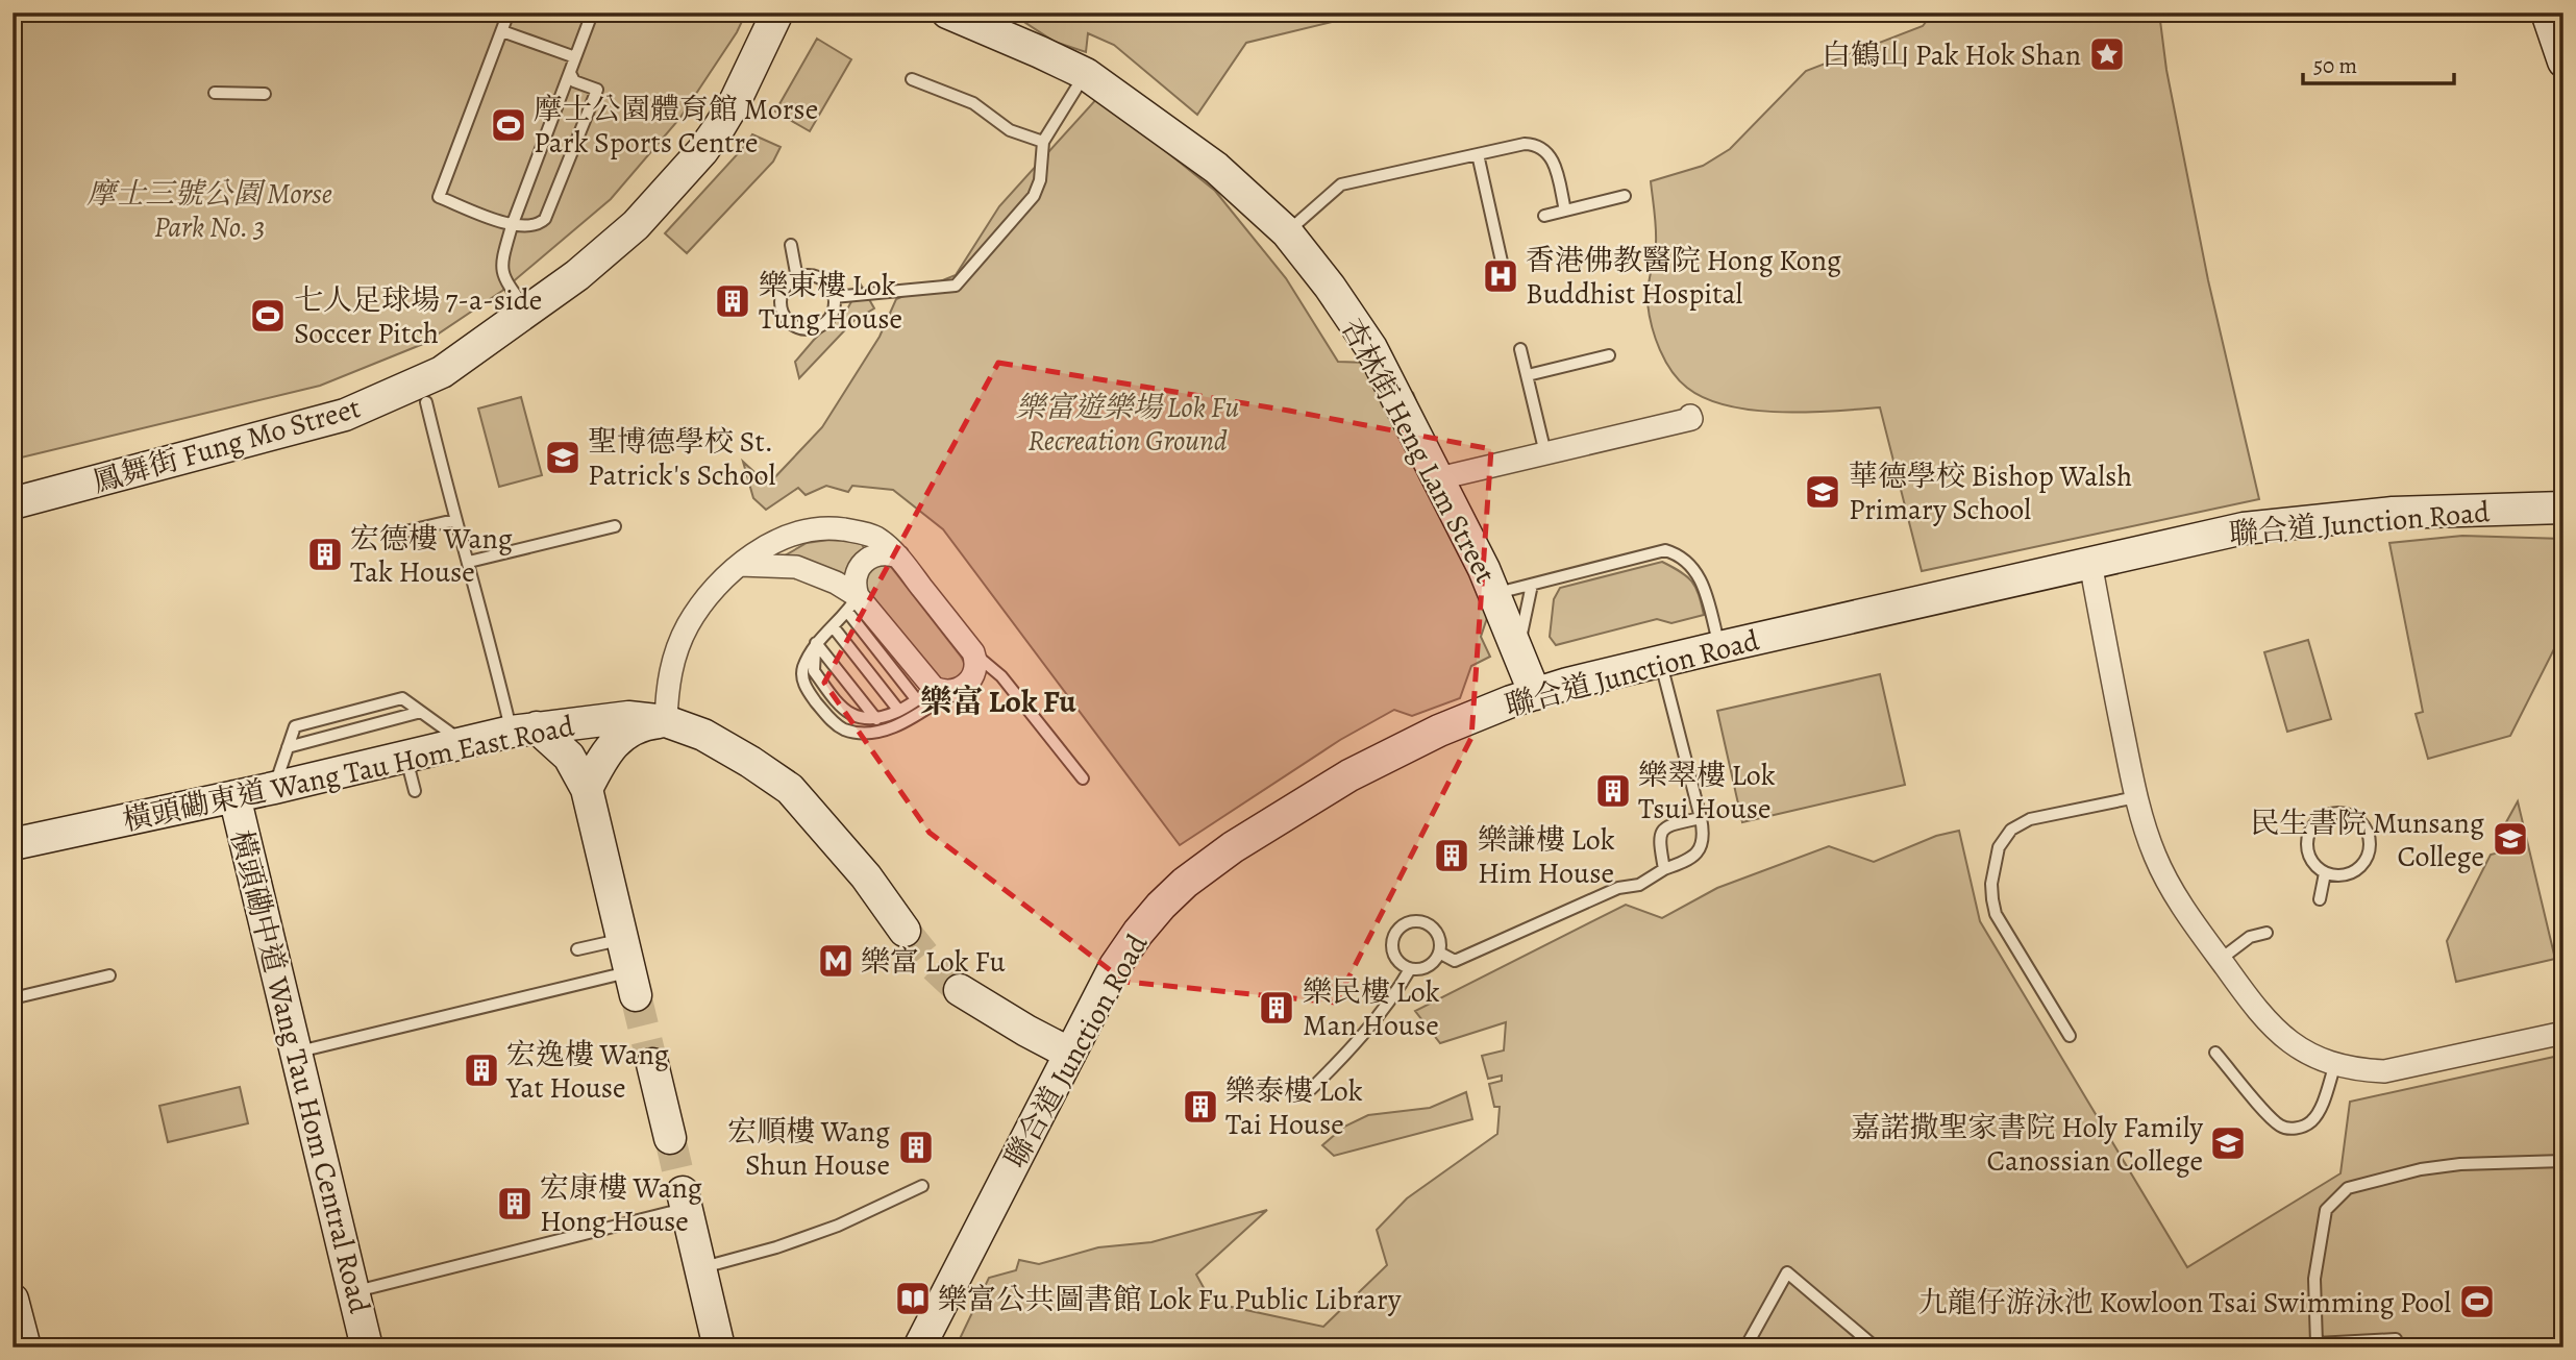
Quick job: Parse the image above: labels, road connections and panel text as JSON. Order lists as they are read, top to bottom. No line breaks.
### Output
{"streets":{"street":["鳳舞街 Fung Mo Street","杏林街 Heng Lam Street","聯合道 Junction Road","橫頭磡東道 Wang Tau Hom East Road","橫頭磡中道 Wang Tau Hom Central Road"]},"crossings":[["杏林街 Heng Lam Street","聯合道 Junction Road"],["橫頭磡東道 Wang Tau Hom East Road","橫頭磡中道 Wang Tau Hom Central Road"]],"districts":["樂富 Lok Fu"],"parks":["摩士三號公園 Morse Park No. 3","樂富遊樂場 Lok Fu Recreation Ground"],"places":{"place":["白鶴山 Pak Hok Shan"],"sports":["摩士公園體育館 Morse Park Sports Centre","七人足球場 7-a-side Soccer Pitch","九龍仔游泳池 Kowloon Tsai Swimming Pool"],"hospital":["香港佛教醫院 Hong Kong Buddhist Hospital"],"building":["樂東樓 Lok Tung House","宏德樓 Wang Tak House","樂翠樓 Lok Tsui House","樂謙樓 Lok Him House","樂民樓 Lok Man House","宏逸樓 Wang Yat House","樂泰樓 Lok Tai House","宏順樓 Wang Shun House","宏康樓 Wang Hong House"],"school or university":["聖博德學校 St. Patrick's School","華德學校 Bishop Walsh Primary School","民生書院 Munsang College","嘉諾撒聖家書院 Holy Family Canossian College"],"metro station":["樂富 Lok Fu"],"library":["樂富公共圖書館 Lok Fu Public Library"]},"scale_bar":"50 m"}
